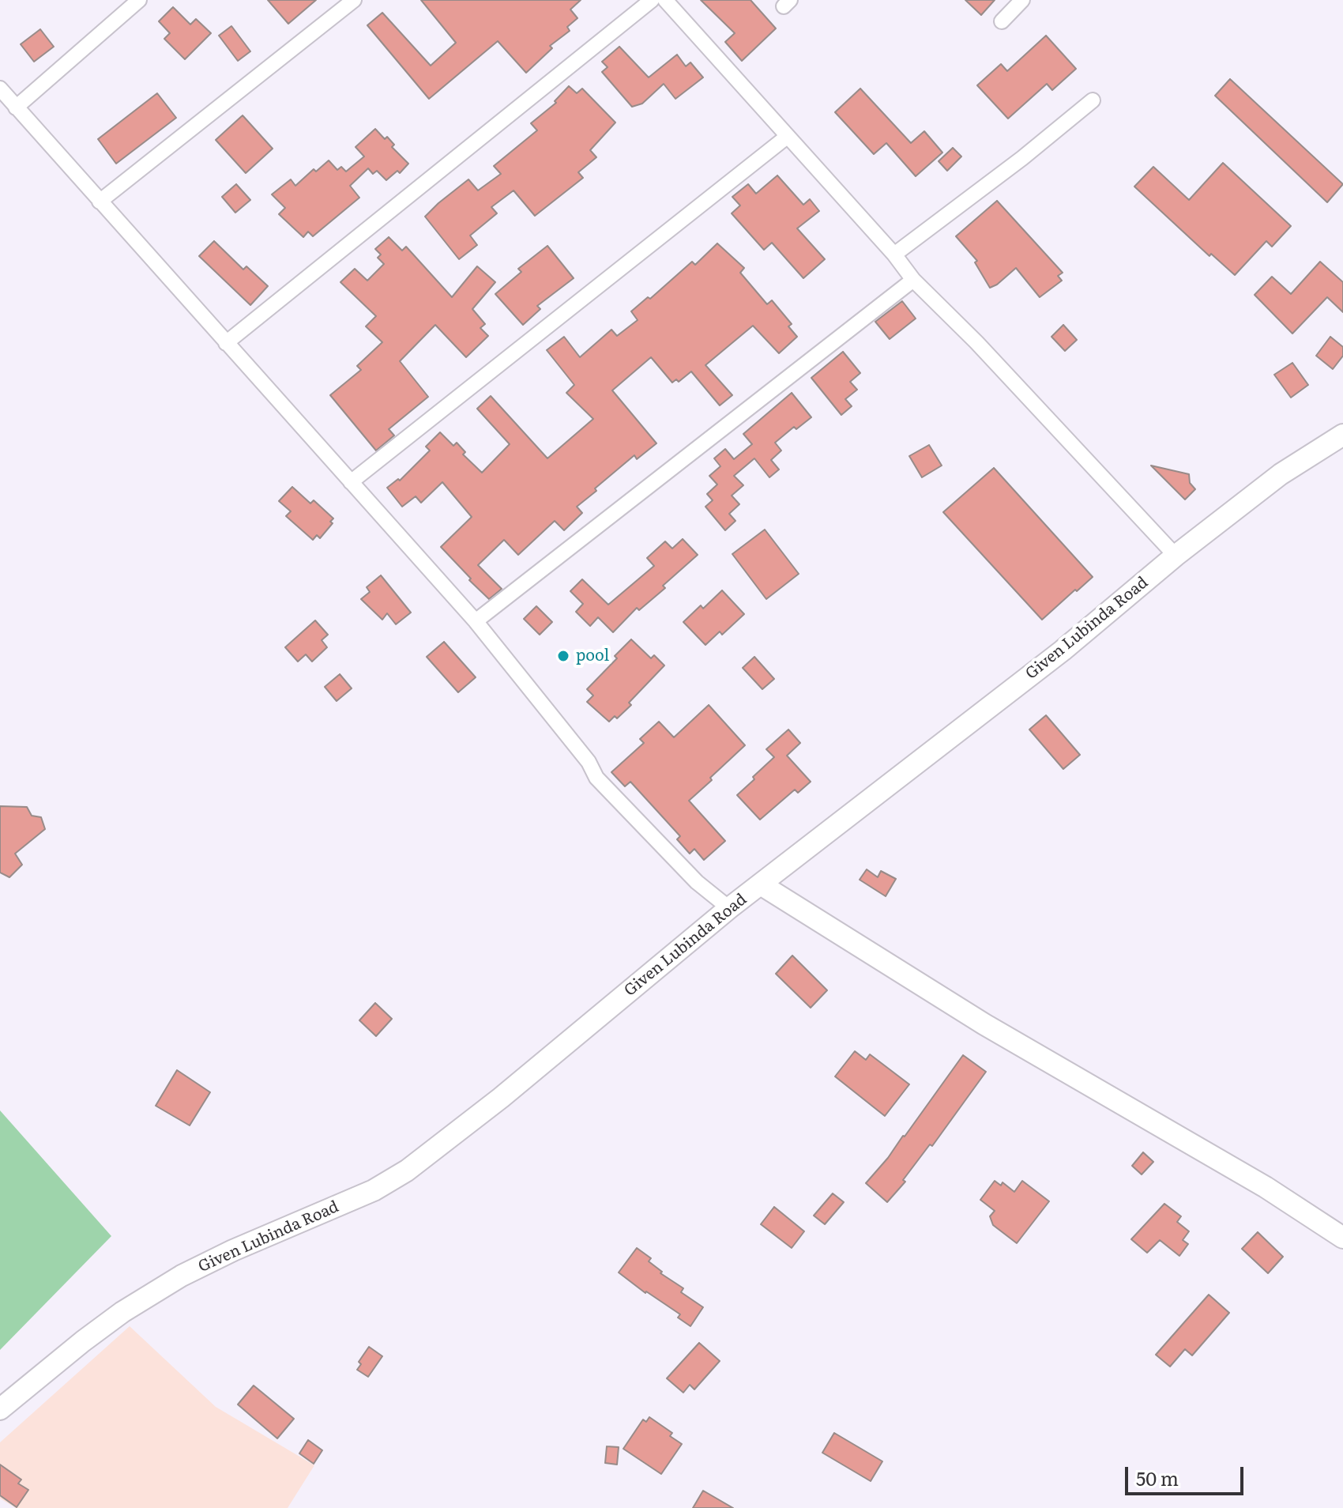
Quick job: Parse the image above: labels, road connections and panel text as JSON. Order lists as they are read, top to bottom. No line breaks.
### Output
{"streets":{"street":["Given Lubinda Road"]},"places":["pool"],"scale_bar":"50 m"}
